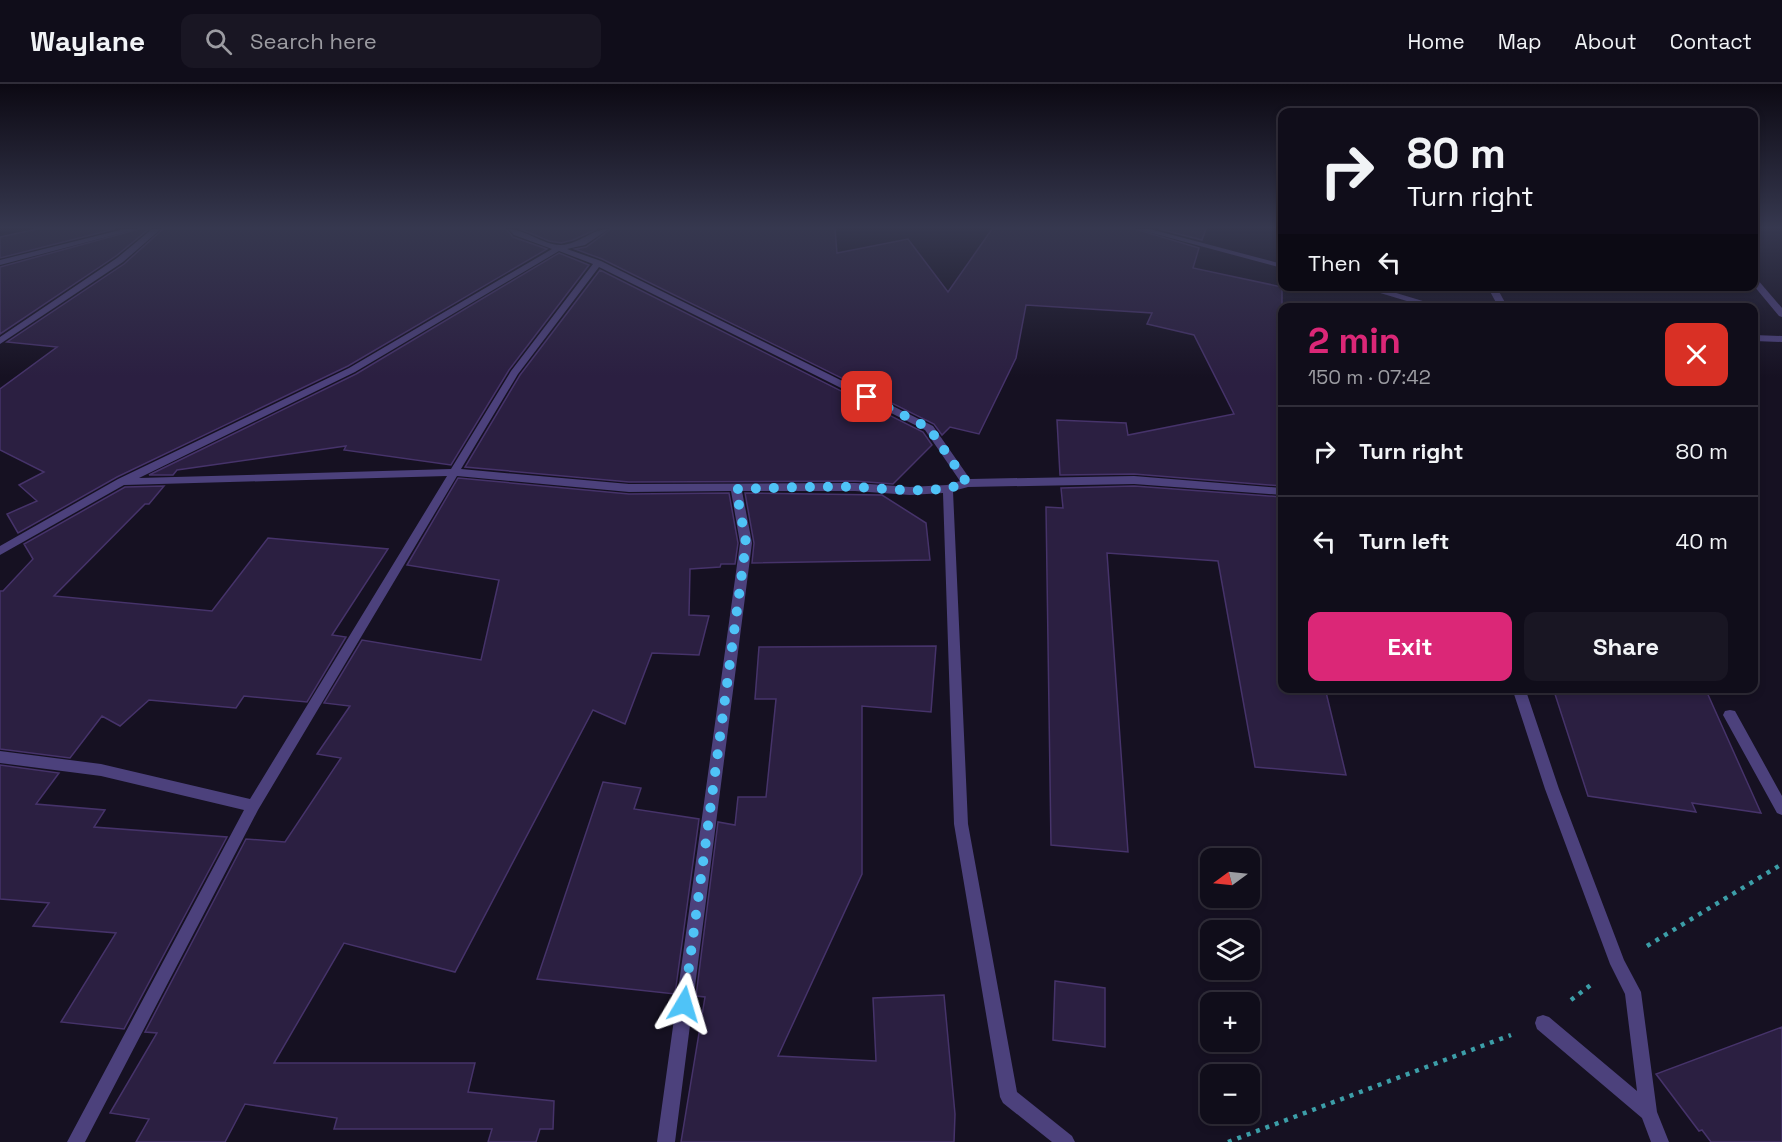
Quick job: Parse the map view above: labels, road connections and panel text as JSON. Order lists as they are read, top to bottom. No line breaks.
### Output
{"north":"left","page":{"header":"Waylane","search":"Search here","nav":["Home","Map","About","Contact"],"turn":["80 m","Turn right"],"then":"Then","heading":["2 min","150 m · 07:42"],"list":[{"name":"Turn right","value":"80 m"},{"name":"Turn left","value":"40 m"}],"buttons":["Exit","Share"],"map_buttons":["+","−"]}}
